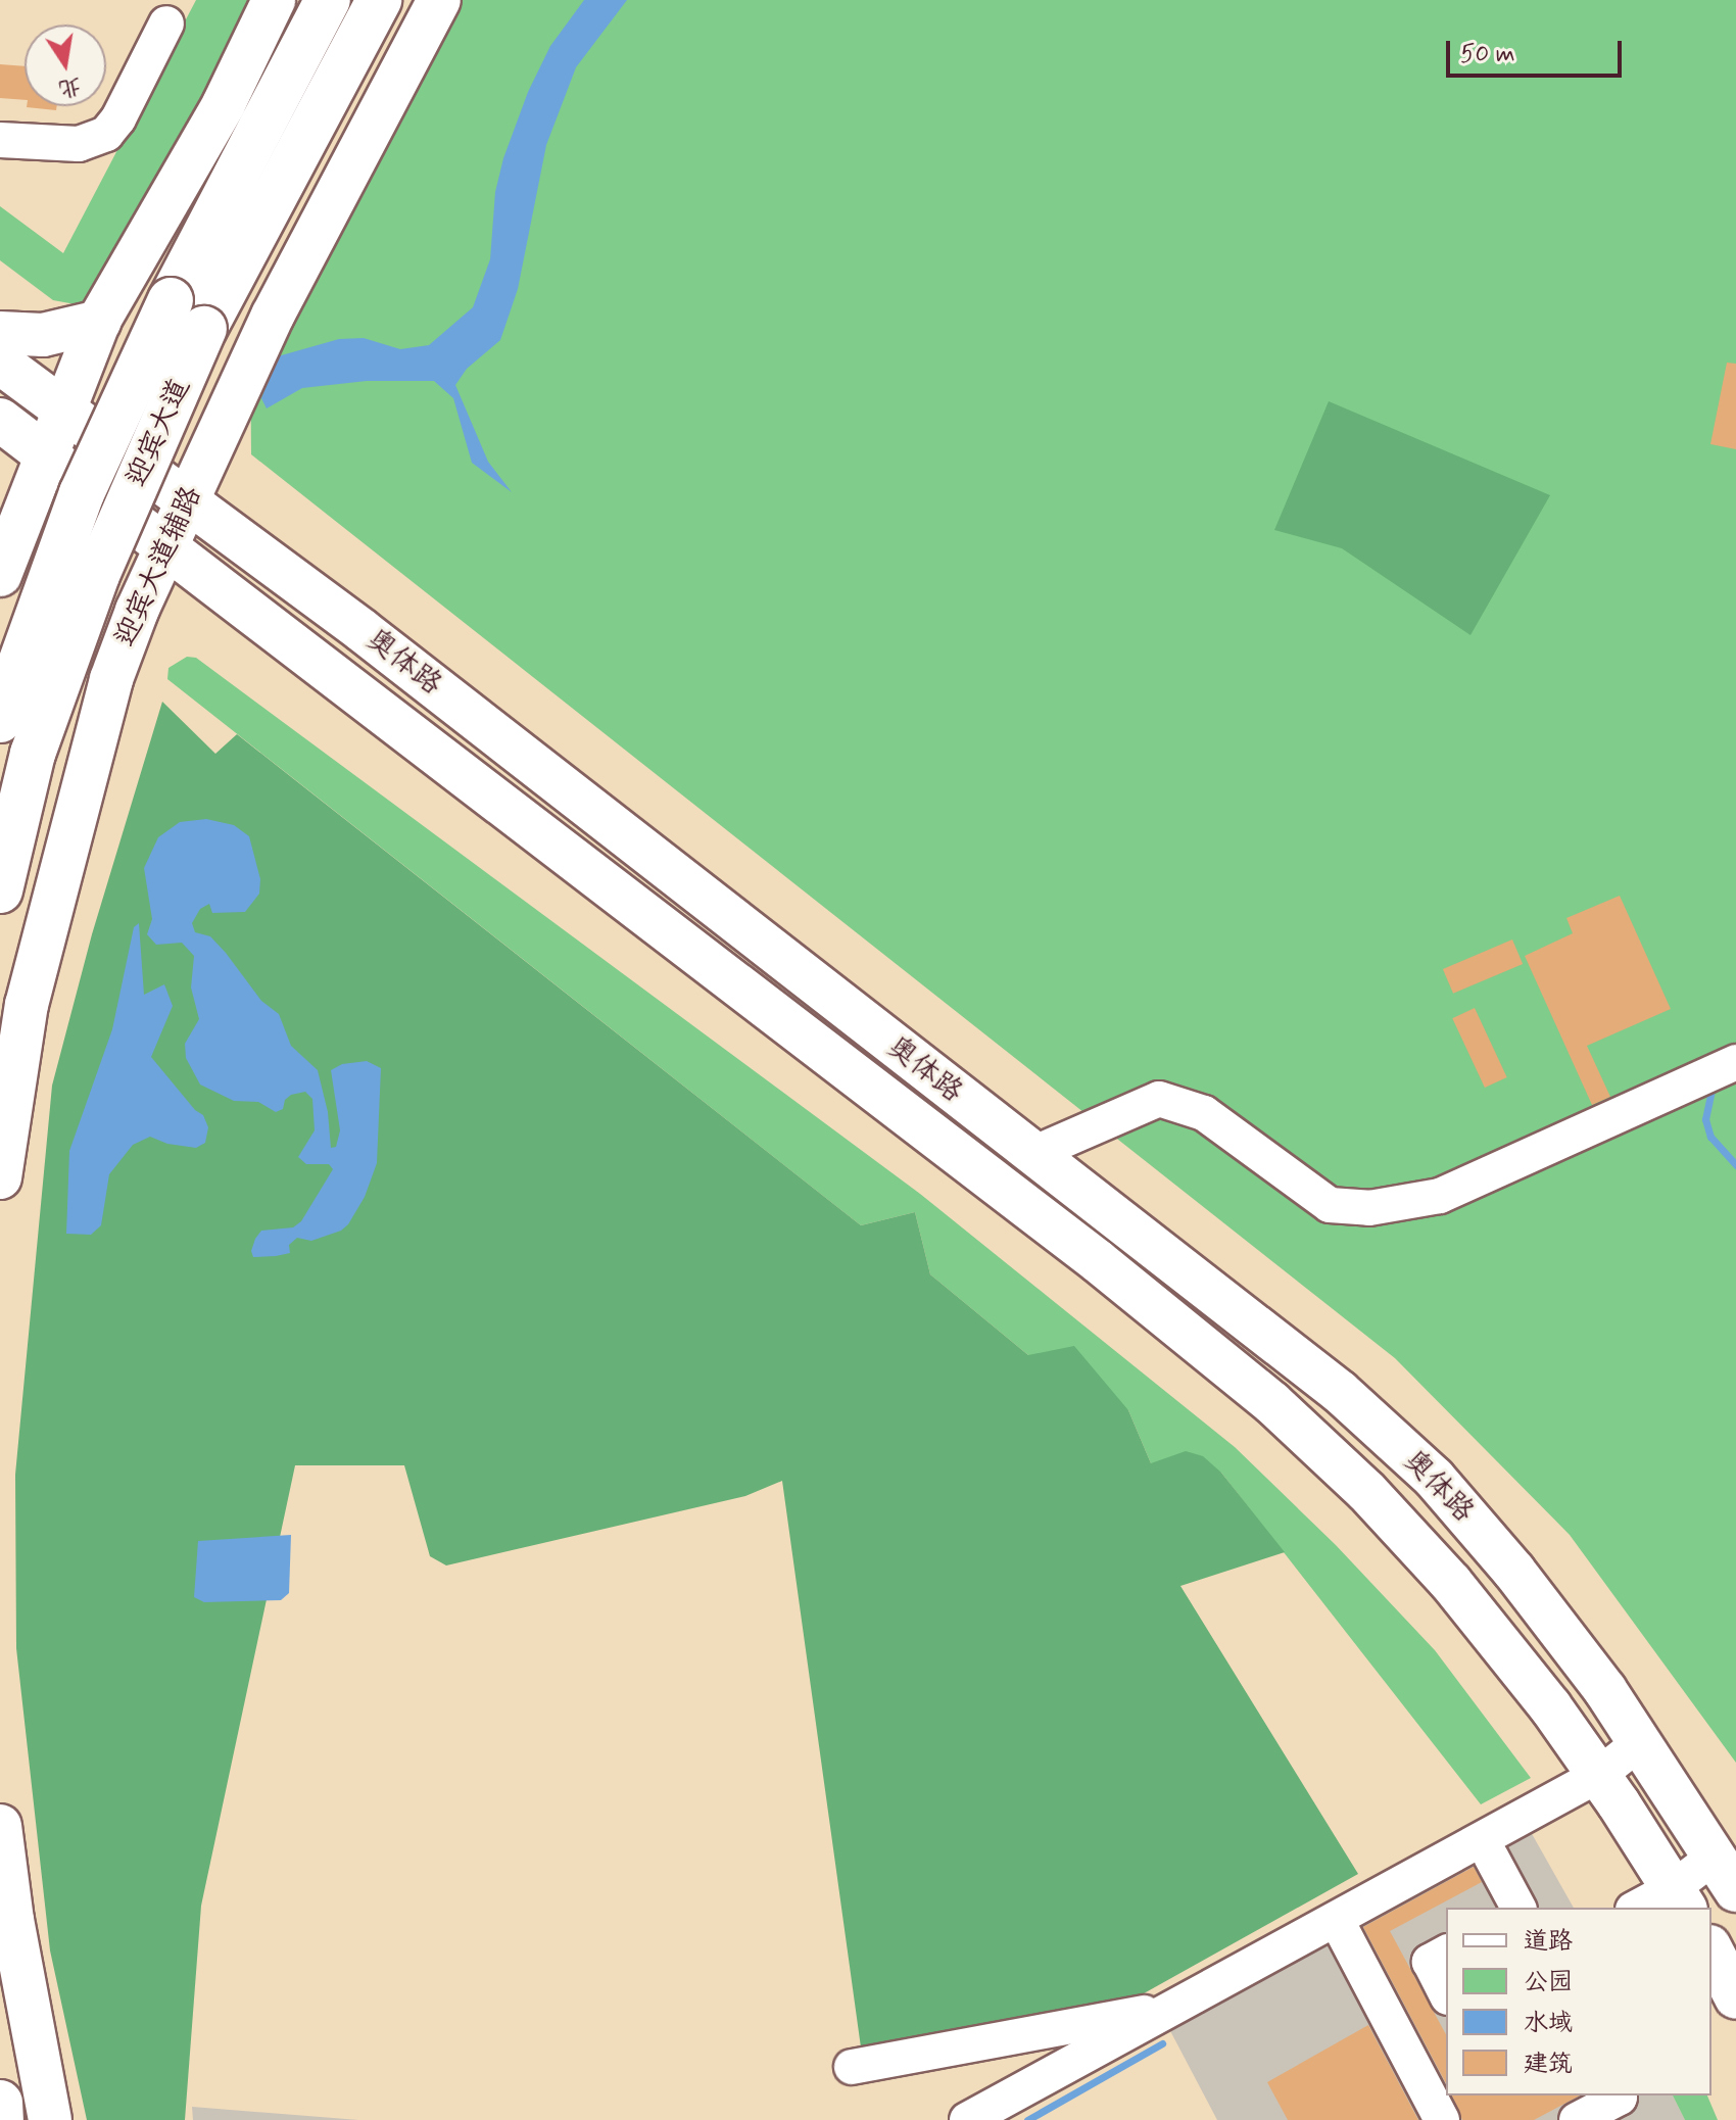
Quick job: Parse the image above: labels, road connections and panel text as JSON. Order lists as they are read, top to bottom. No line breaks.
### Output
{"streets":{"highway":["迎宾大道"],"main road":["迎宾大道辅路","奥体路"]},"crossings":[["迎宾大道辅路","奥体路"]],"legend":["道路","公园","水域","建筑"],"scale_bar":"50 m","north":"bottom"}
